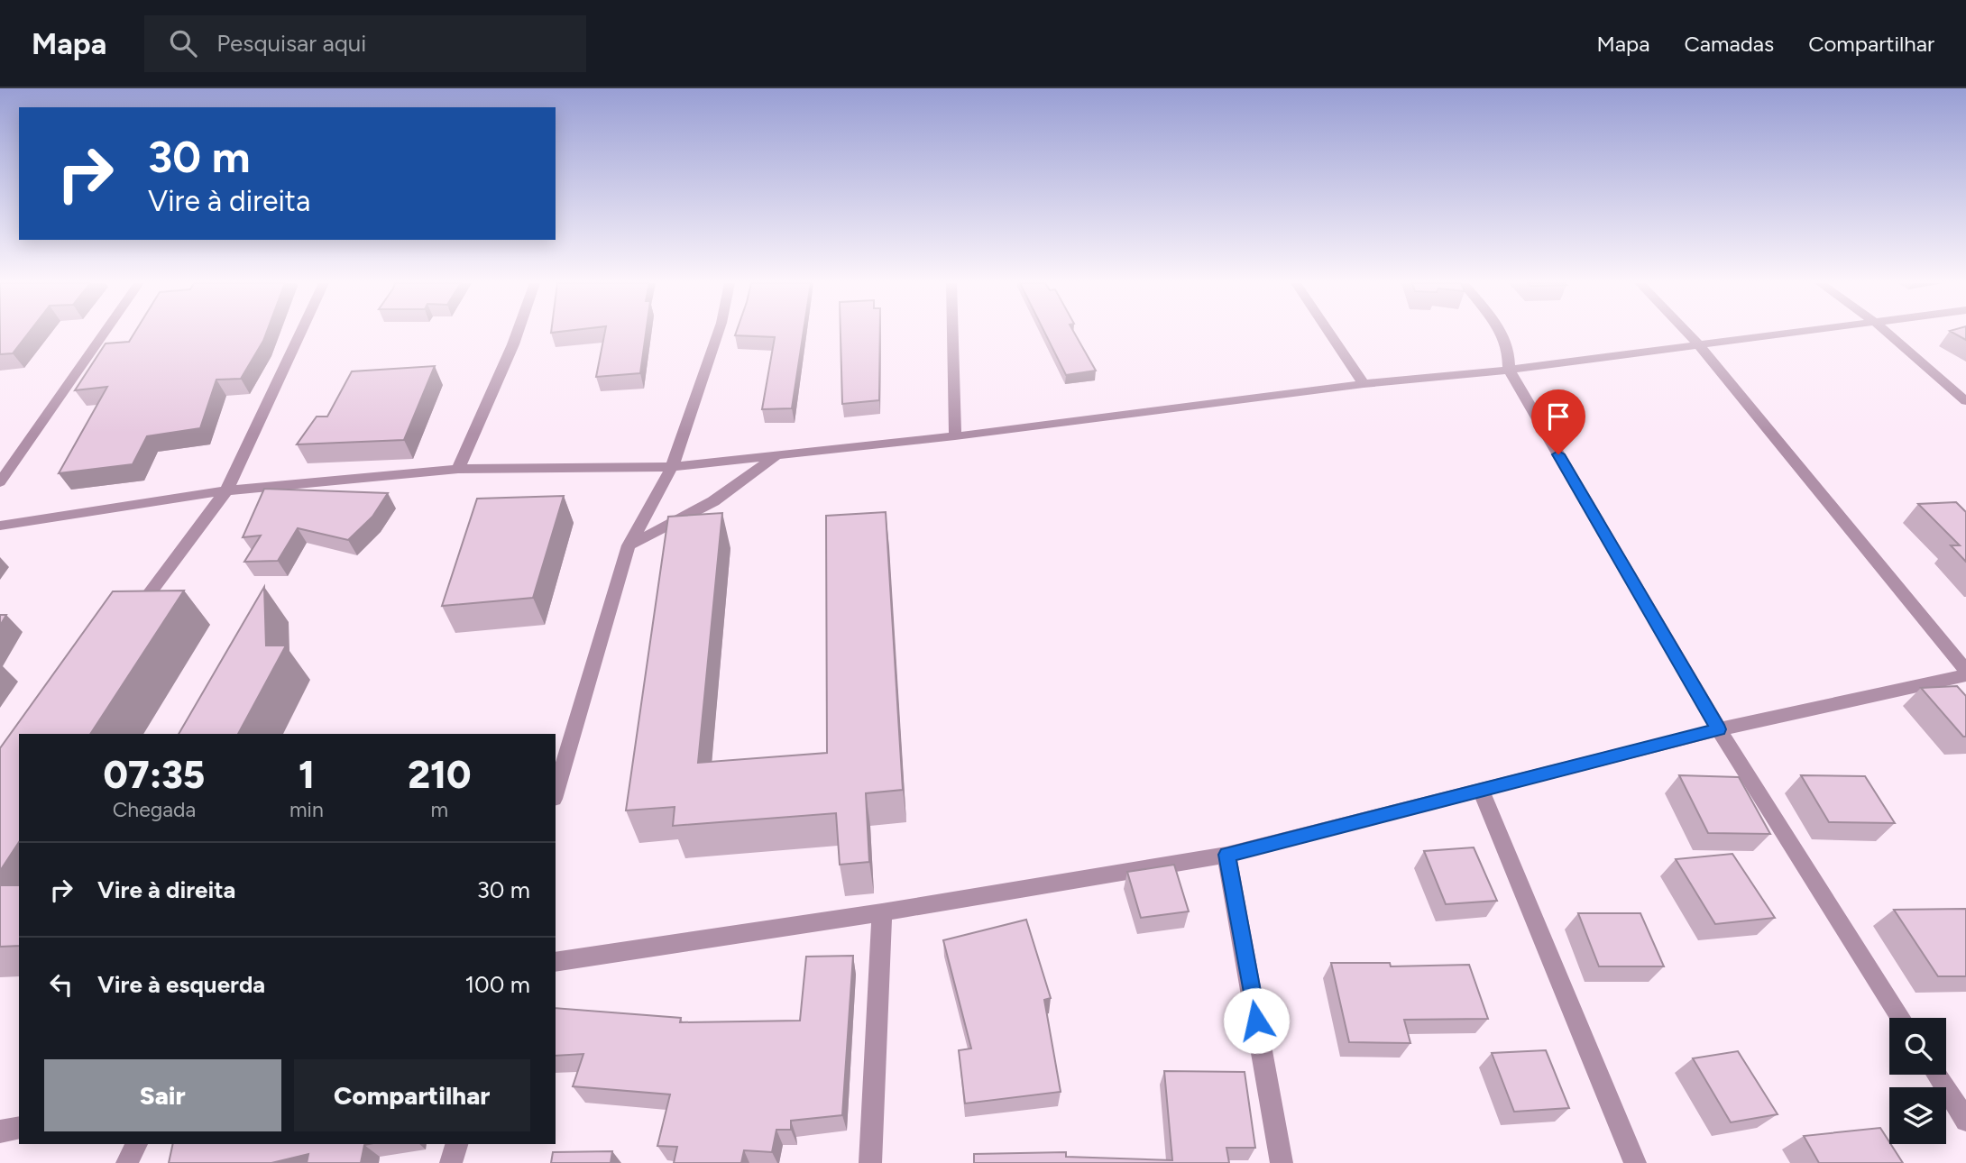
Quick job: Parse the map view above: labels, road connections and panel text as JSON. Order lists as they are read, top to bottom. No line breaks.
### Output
{"page":{"header":"Mapa","search":"Pesquisar aqui","nav":["Mapa","Camadas","Compartilhar"],"turn":["30 m","Vire à direita"],"eta":["07:35","Chegada","1","min","210","m"],"list":[{"name":"Vire à direita","value":"30 m"},{"name":"Vire à esquerda","value":"100 m"}],"buttons":["Sair","Compartilhar"]}}
